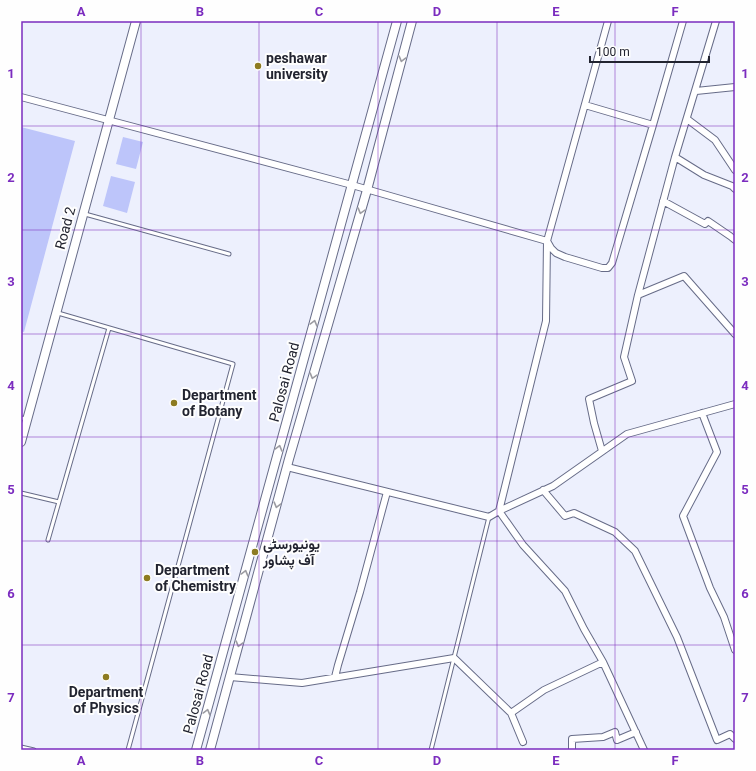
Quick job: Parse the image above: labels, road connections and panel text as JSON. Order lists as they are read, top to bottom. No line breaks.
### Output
{"streets":{"street":["Road 2","Palosai Road"]},"places":["peshawar university","Department of Botany","یونیورسٹی آف پشاور","Department of Chemistry","Department of Physics"],"scale_bar":"100 m","grid":{"columns":["A","B","C","D","E","F"],"rows":["1","2","3","4","5","6","7"]}}
